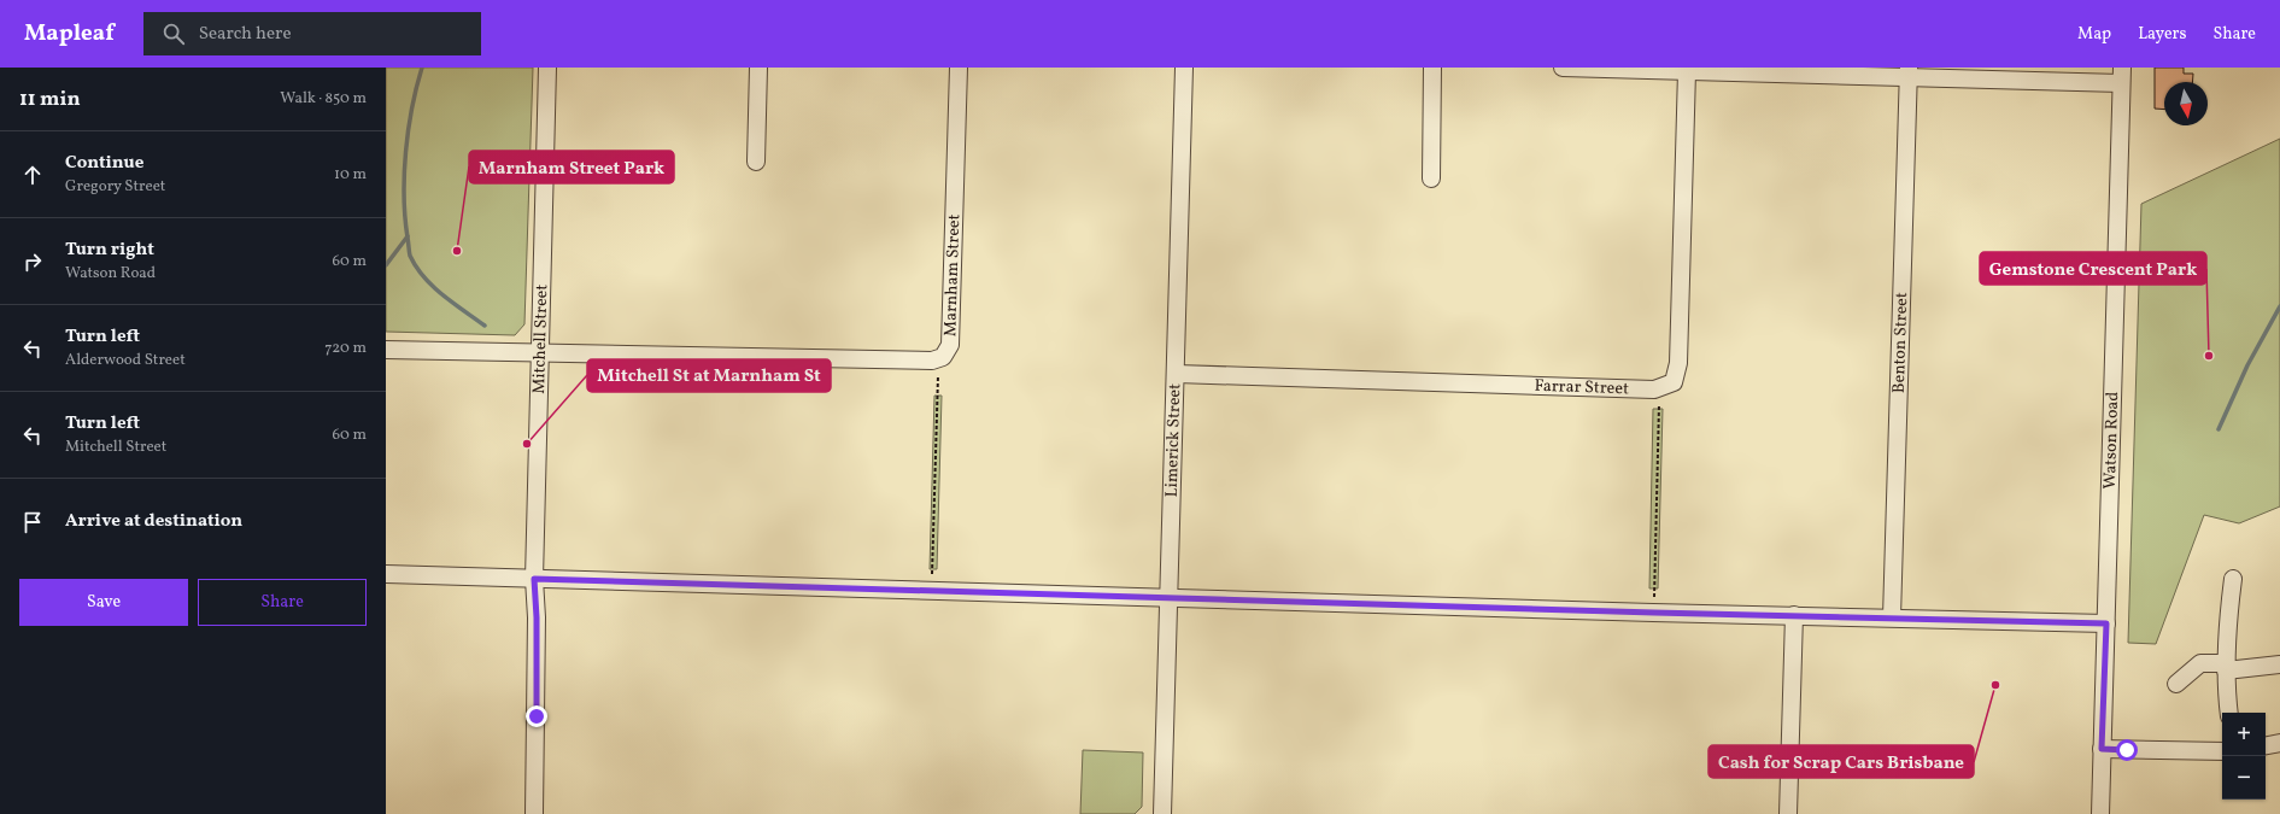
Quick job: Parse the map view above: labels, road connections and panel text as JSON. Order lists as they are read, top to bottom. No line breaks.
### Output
{"streets":{"street":["Marnham Street","Mitchell Street","Benton Street","Farrar Street","Limerick Street","Watson Road"]},"crossings":[["Farrar Street","Limerick Street"]],"places":["Marnham Street Park","Gemstone Crescent Park","Mitchell St at Marnham St","Cash for Scrap Cars Brisbane"],"north":"bottom","page":{"header":"Mapleaf","search":"Search here","nav":["Map","Layers","Share"],"heading":["11 min","Walk · 850 m"],"list":[["Continue","Gregory Street","10 m"],["Turn right","Watson Road","60 m"],["Turn left","Alderwood Street","720 m"],["Turn left","Mitchell Street","60 m"],"Arrive at destination"],"buttons":["Save","Share"],"map_buttons":["+","−"]}}
